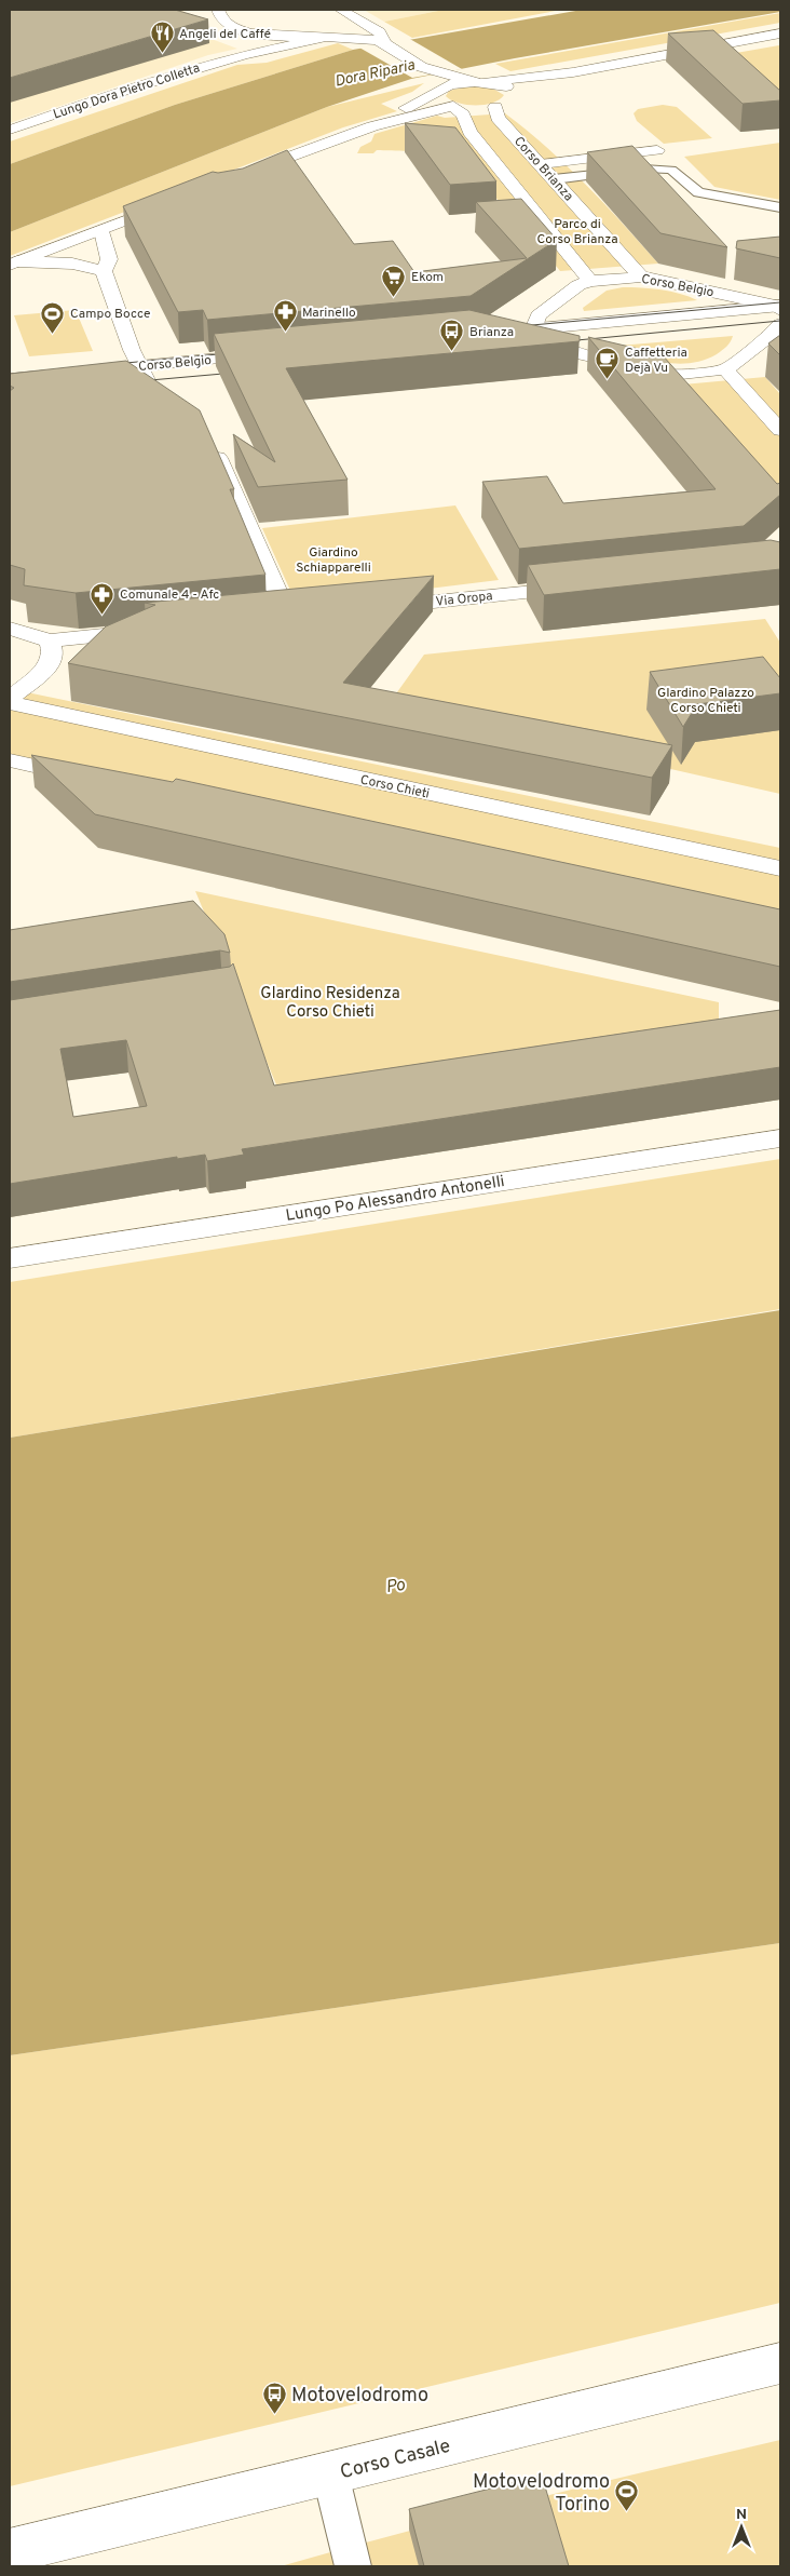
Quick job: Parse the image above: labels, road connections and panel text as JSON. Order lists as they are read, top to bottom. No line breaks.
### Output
{"streets":{"street":["Lungo Dora Pietro Colletta","Corso Brianza","Corso Belgio","Via Oropa","Corso Chieti","Lungo Po Alessandro Antonelli","Corso Casale"]},"crossings":[["Corso Brianza","Corso Belgio"]],"water":["Dora Riparia","Po"],"parks":["Parco di Corso Brianza","Giardino Schiapparelli","GIardino Palazzo Corso Chieti","GIardino Residenza Corso Chieti"],"places":{"restaurant":["Angeli del Caffé"],"supermarket":["Ekom"],"pharmacy":["Marinello","Comunale 4 - Afc"],"sports":["Campo Bocce","Motovelodromo Torino"],"bus stop":["Brianza","Motovelodromo"],"cafe":["Caffetteria Dejà Vu"]},"north":"top"}
